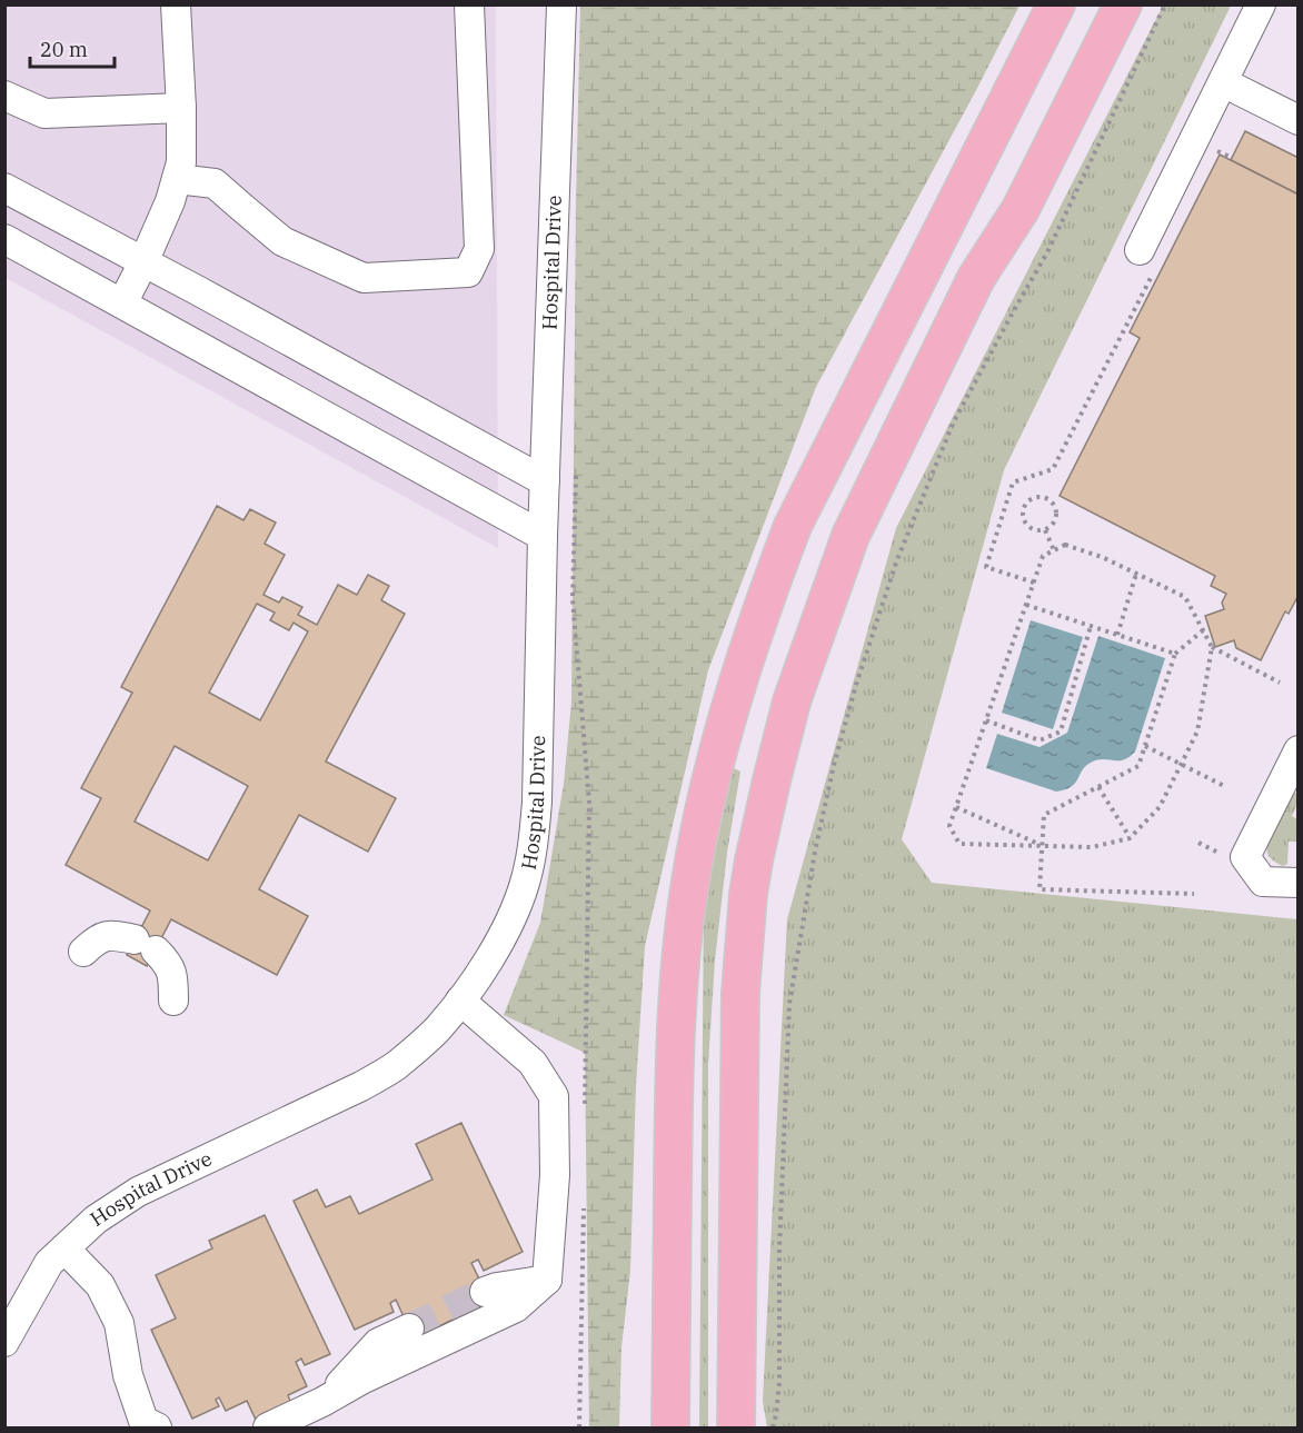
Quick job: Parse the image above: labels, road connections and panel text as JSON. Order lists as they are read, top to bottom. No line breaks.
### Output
{"streets":{"lane":["Hospital Drive"]},"scale_bar":"20 m"}
